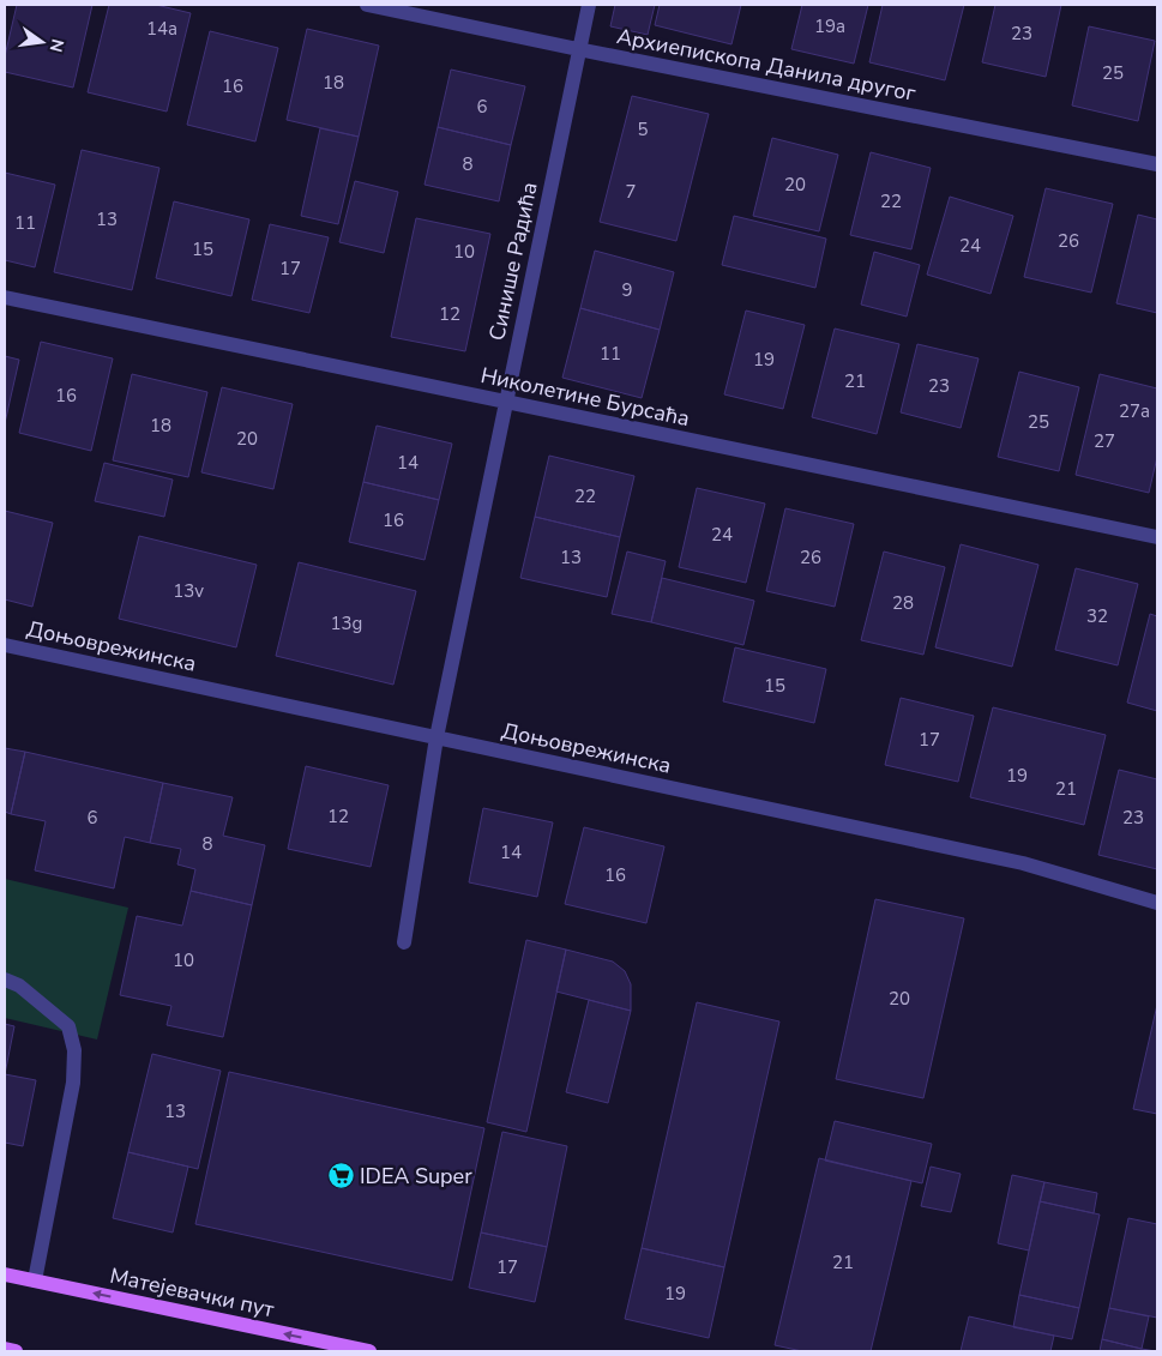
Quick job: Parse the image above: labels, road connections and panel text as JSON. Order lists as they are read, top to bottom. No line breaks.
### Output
{"streets":{"main road":["Матејевачки пут"],"street":["Архиепископа Данила другог","Синише Радића","Николетине Бурсаћа","Доњоврежинска"]},"crossings":[["Архиепископа Данила другог","Синише Радића"],["Синише Радића","Николетине Бурсаћа"],["Синише Радића","Доњоврежинска"]],"one_way":["Матејевачки пут"],"places":{"supermarket":["IDEA Super"]},"house_numbers":["19a","14a","23","25","18","16","6","5","8","20","7","22","13","11","26","24","15","10","17","9","12","11","19","21","23","16","27a","25","18","20","27","14","22","16","24","13","26","13v","28","32","13g","15","17","19","21","12","6","23","8","14","16","10","20","13","21","17","19"],"north":"right"}
